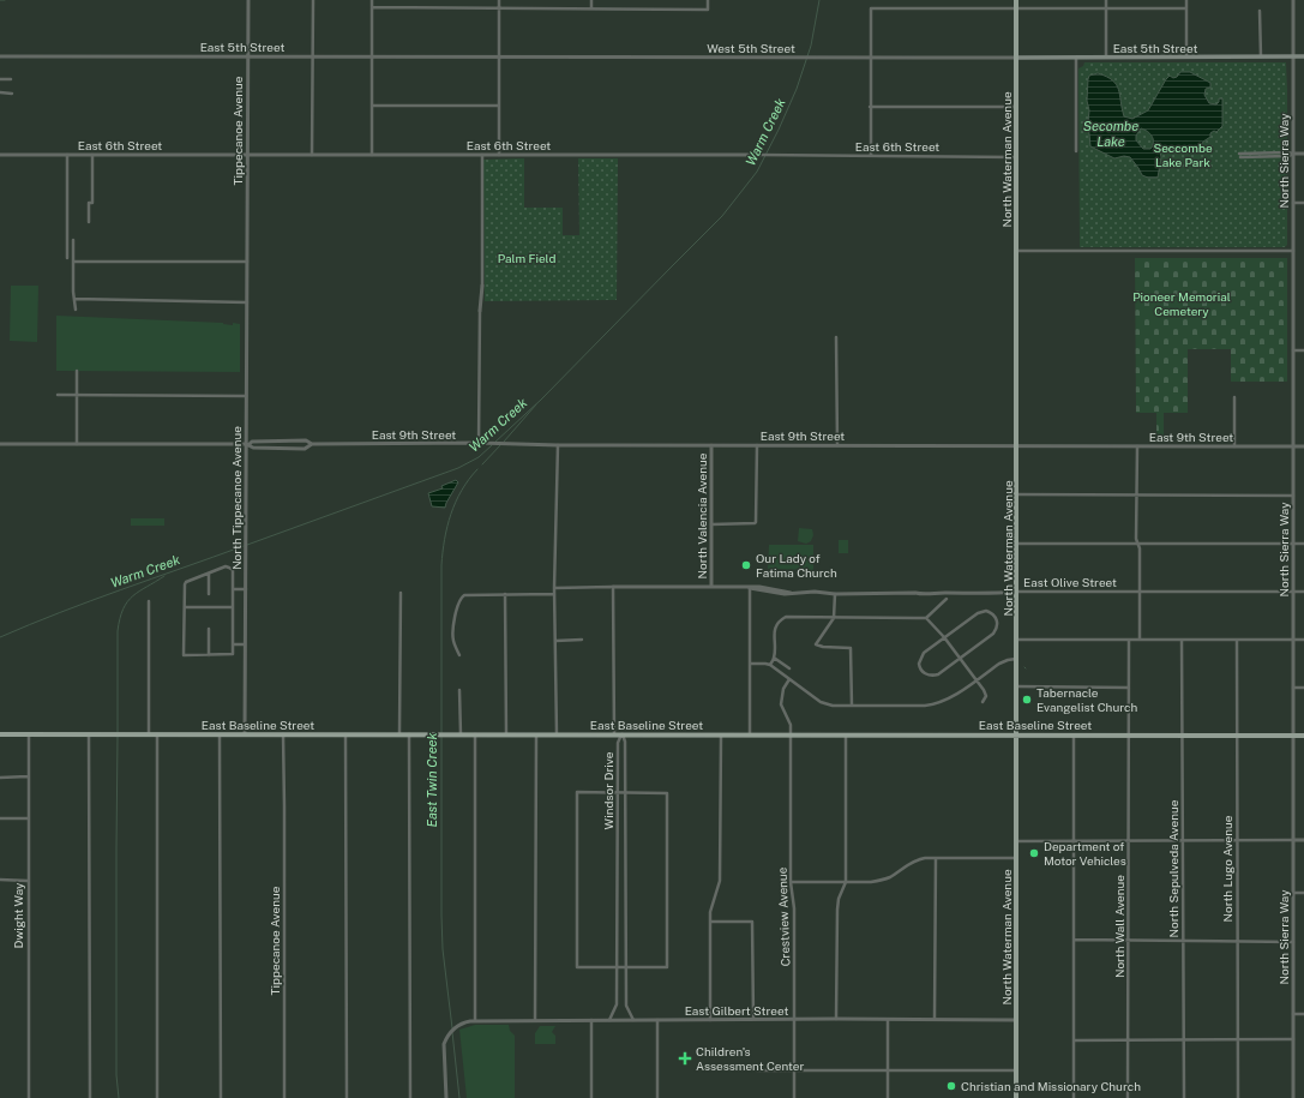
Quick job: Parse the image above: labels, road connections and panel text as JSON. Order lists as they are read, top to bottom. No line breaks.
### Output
{"streets":{"main road":["East 5th Street","North Waterman Avenue","East Baseline Street"],"street":["West 5th Street","Tippecanoe Avenue","East 6th Street","North Sierra Way","East 9th Street","North Tippecanoe Avenue","North Valencia Avenue","East Olive Street","Windsor Drive","North Sepulveda Avenue","North Lugo Avenue","Dwight Way","Crestview Avenue","North Wall Avenue","East Gilbert Street"]},"crossings":[["East 5th Street","West 5th Street"],["East 5th Street","Tippecanoe Avenue"],["East 5th Street","North Waterman Avenue"],["East 5th Street","North Sierra Way"],["West 5th Street","North Waterman Avenue"],["Tippecanoe Avenue","East 6th Street"],["Tippecanoe Avenue","North Tippecanoe Avenue"],["Tippecanoe Avenue","East Baseline Street"],["East 6th Street","North Waterman Avenue"],["North Waterman Avenue","East 9th Street"],["North Waterman Avenue","East Olive Street"],["North Waterman Avenue","East Baseline Street"],["North Waterman Avenue","East Gilbert Street"],["North Sierra Way","East 9th Street"],["North Sierra Way","East Olive Street"],["North Sierra Way","East Baseline Street"],["East 9th Street","North Tippecanoe Avenue"],["East 9th Street","North Valencia Avenue"],["North Tippecanoe Avenue","East Baseline Street"],["North Valencia Avenue","East Olive Street"],["East Baseline Street","Windsor Drive"],["East Baseline Street","North Sepulveda Avenue"],["East Baseline Street","North Lugo Avenue"],["East Baseline Street","Dwight Way"],["East Baseline Street","Crestview Avenue"],["East Baseline Street","North Wall Avenue"],["Windsor Drive","East Gilbert Street"],["Crestview Avenue","East Gilbert Street"]],"water":["Secombe Lake","Warm Creek","East Twin Creek"],"parks":["Seccombe Lake Park","Palm Field","Pioneer Memorial Cemetery"],"places":{"other":["Our Lady of Fatima Church","Tabernacle Evangelist Church","Department of Motor Vehicles","Christian and Missionary Church"],"health":["Children's Assessment Center"]}}
